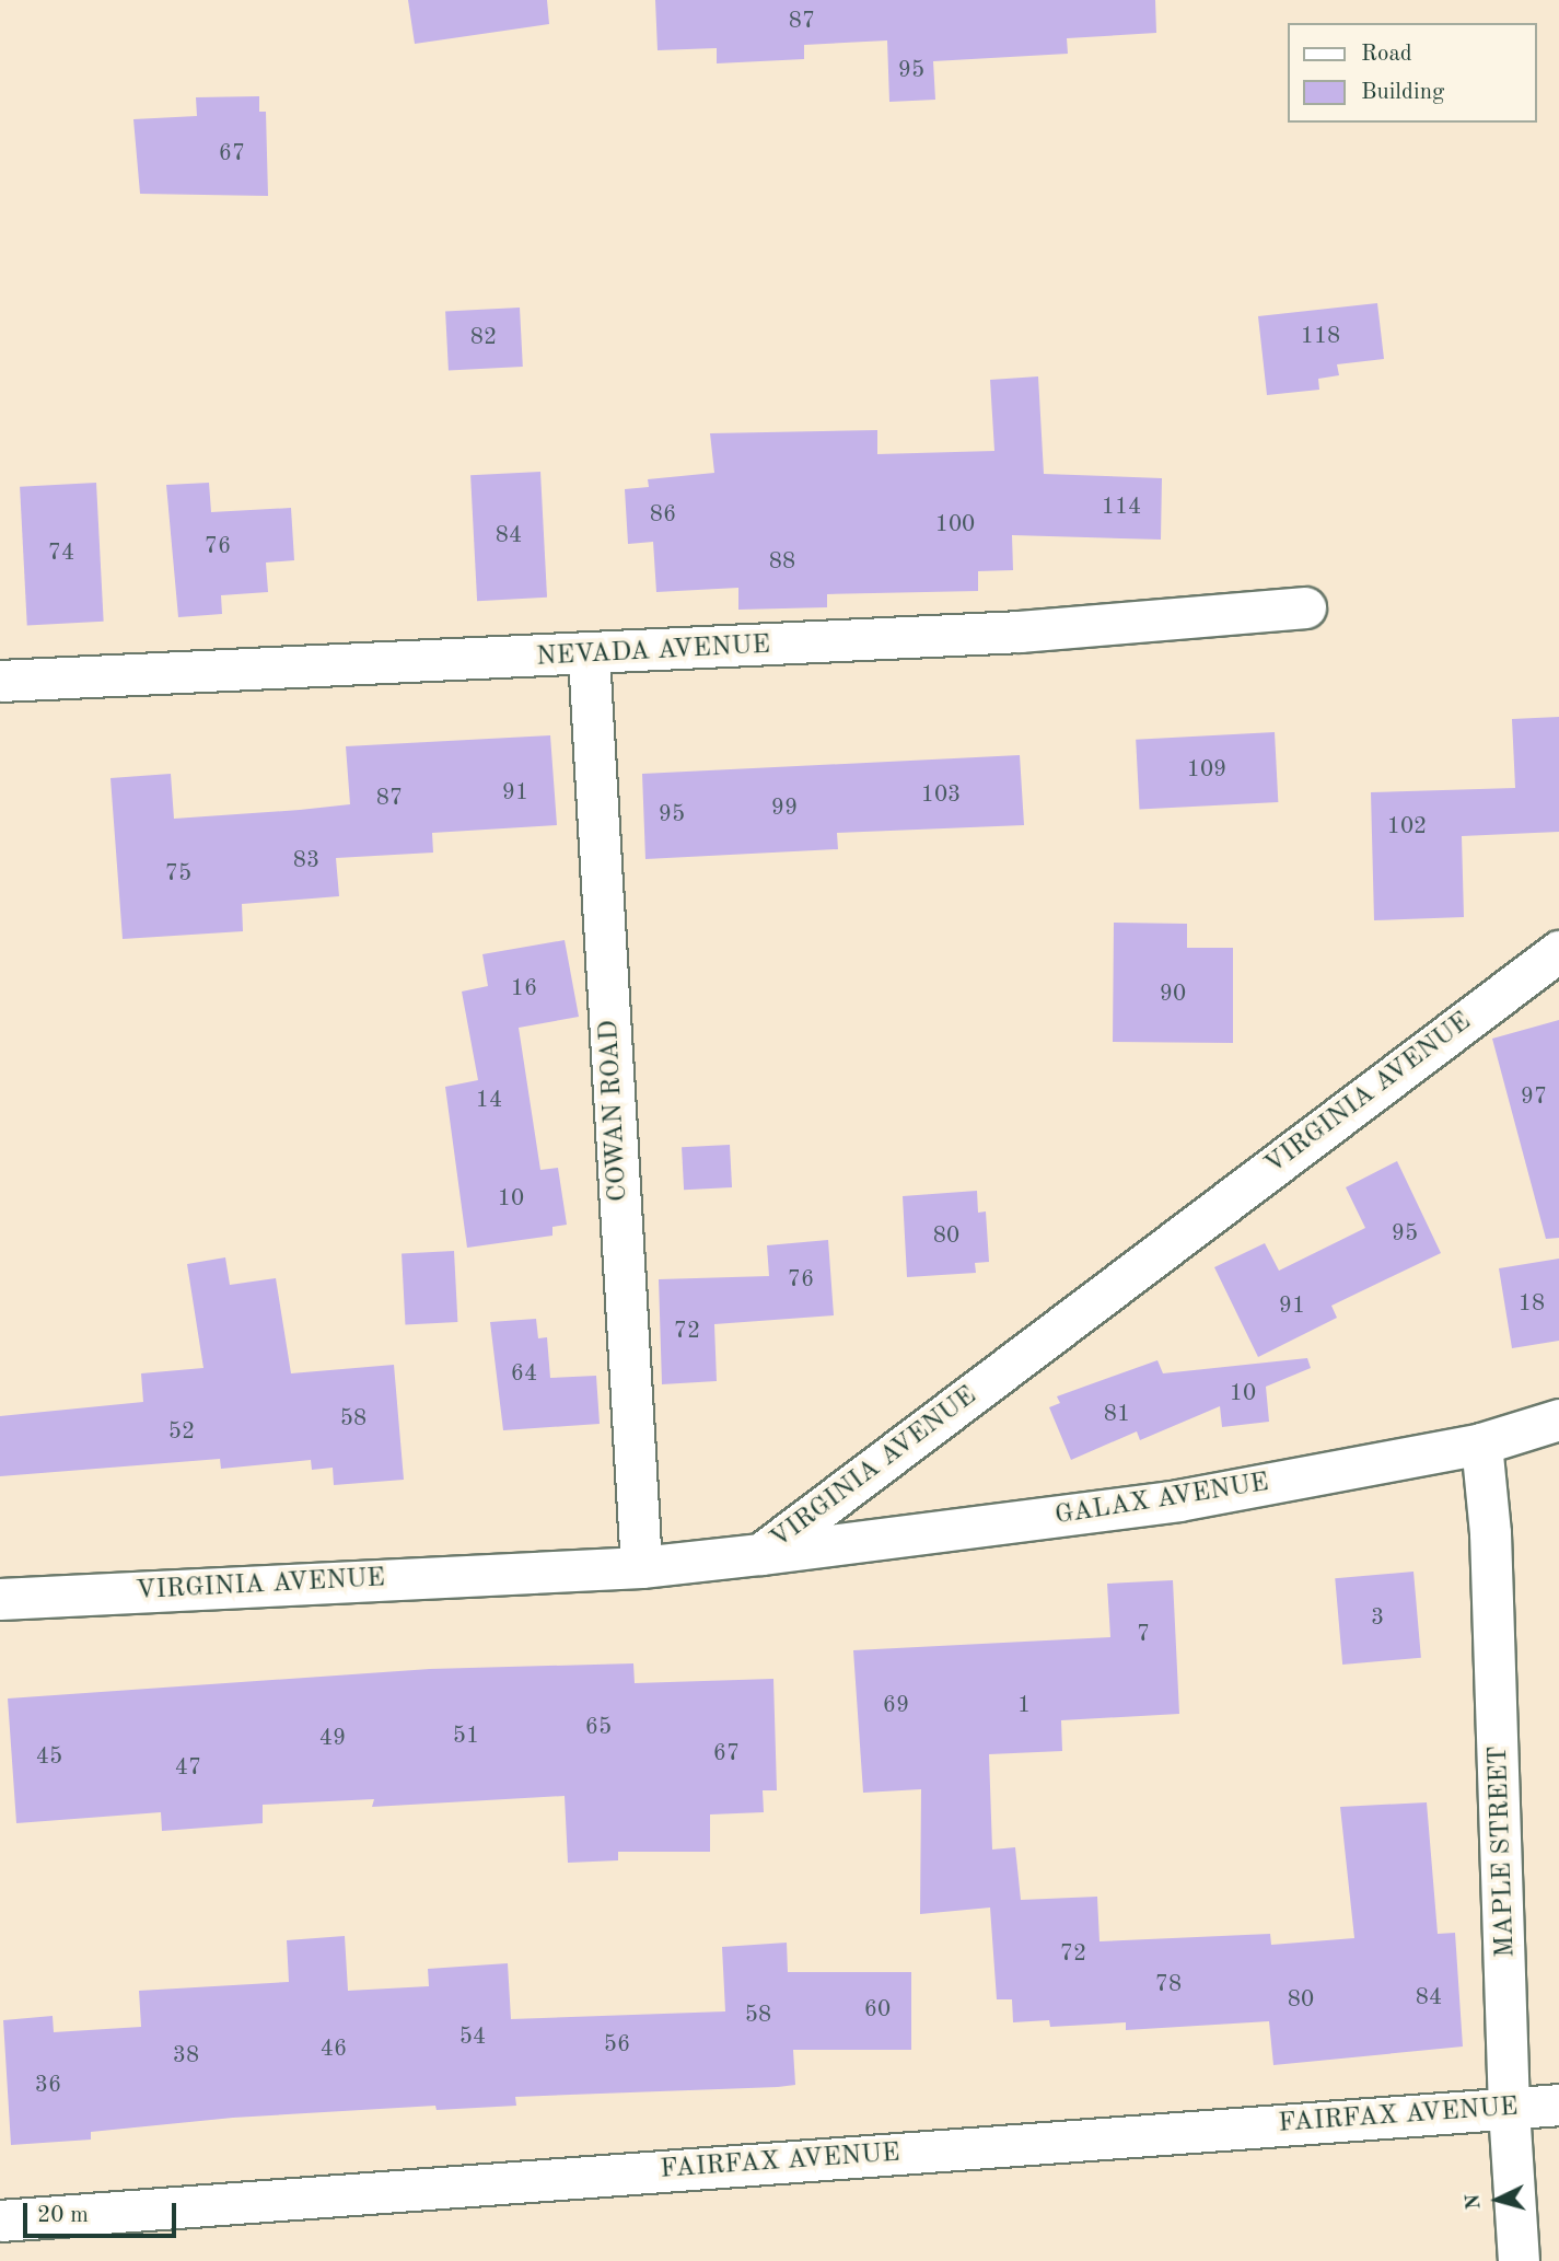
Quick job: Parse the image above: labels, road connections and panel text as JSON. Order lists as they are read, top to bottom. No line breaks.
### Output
{"streets":{"street":["NEVADA AVENUE","VIRGINIA AVENUE","COWAN ROAD","GALAX AVENUE","MAPLE STREET","FAIRFAX AVENUE"]},"crossings":[["NEVADA AVENUE","COWAN ROAD"],["VIRGINIA AVENUE","COWAN ROAD"],["VIRGINIA AVENUE","GALAX AVENUE"],["GALAX AVENUE","MAPLE STREET"],["MAPLE STREET","FAIRFAX AVENUE"]],"house_numbers":["87","95","67","118","82","114","86","100","84","76","74","88","109","91","103","87","99","95","102","83","75","16","90","97","14","10","95","80","76","18","91","72","64","10","81","58","52","3","7","69","1","65","51","49","67","45","47","72","78","84","80","60","58","54","56","46","38","36"],"legend":["Road","Building"],"scale_bar":"20 m","north":"left"}
